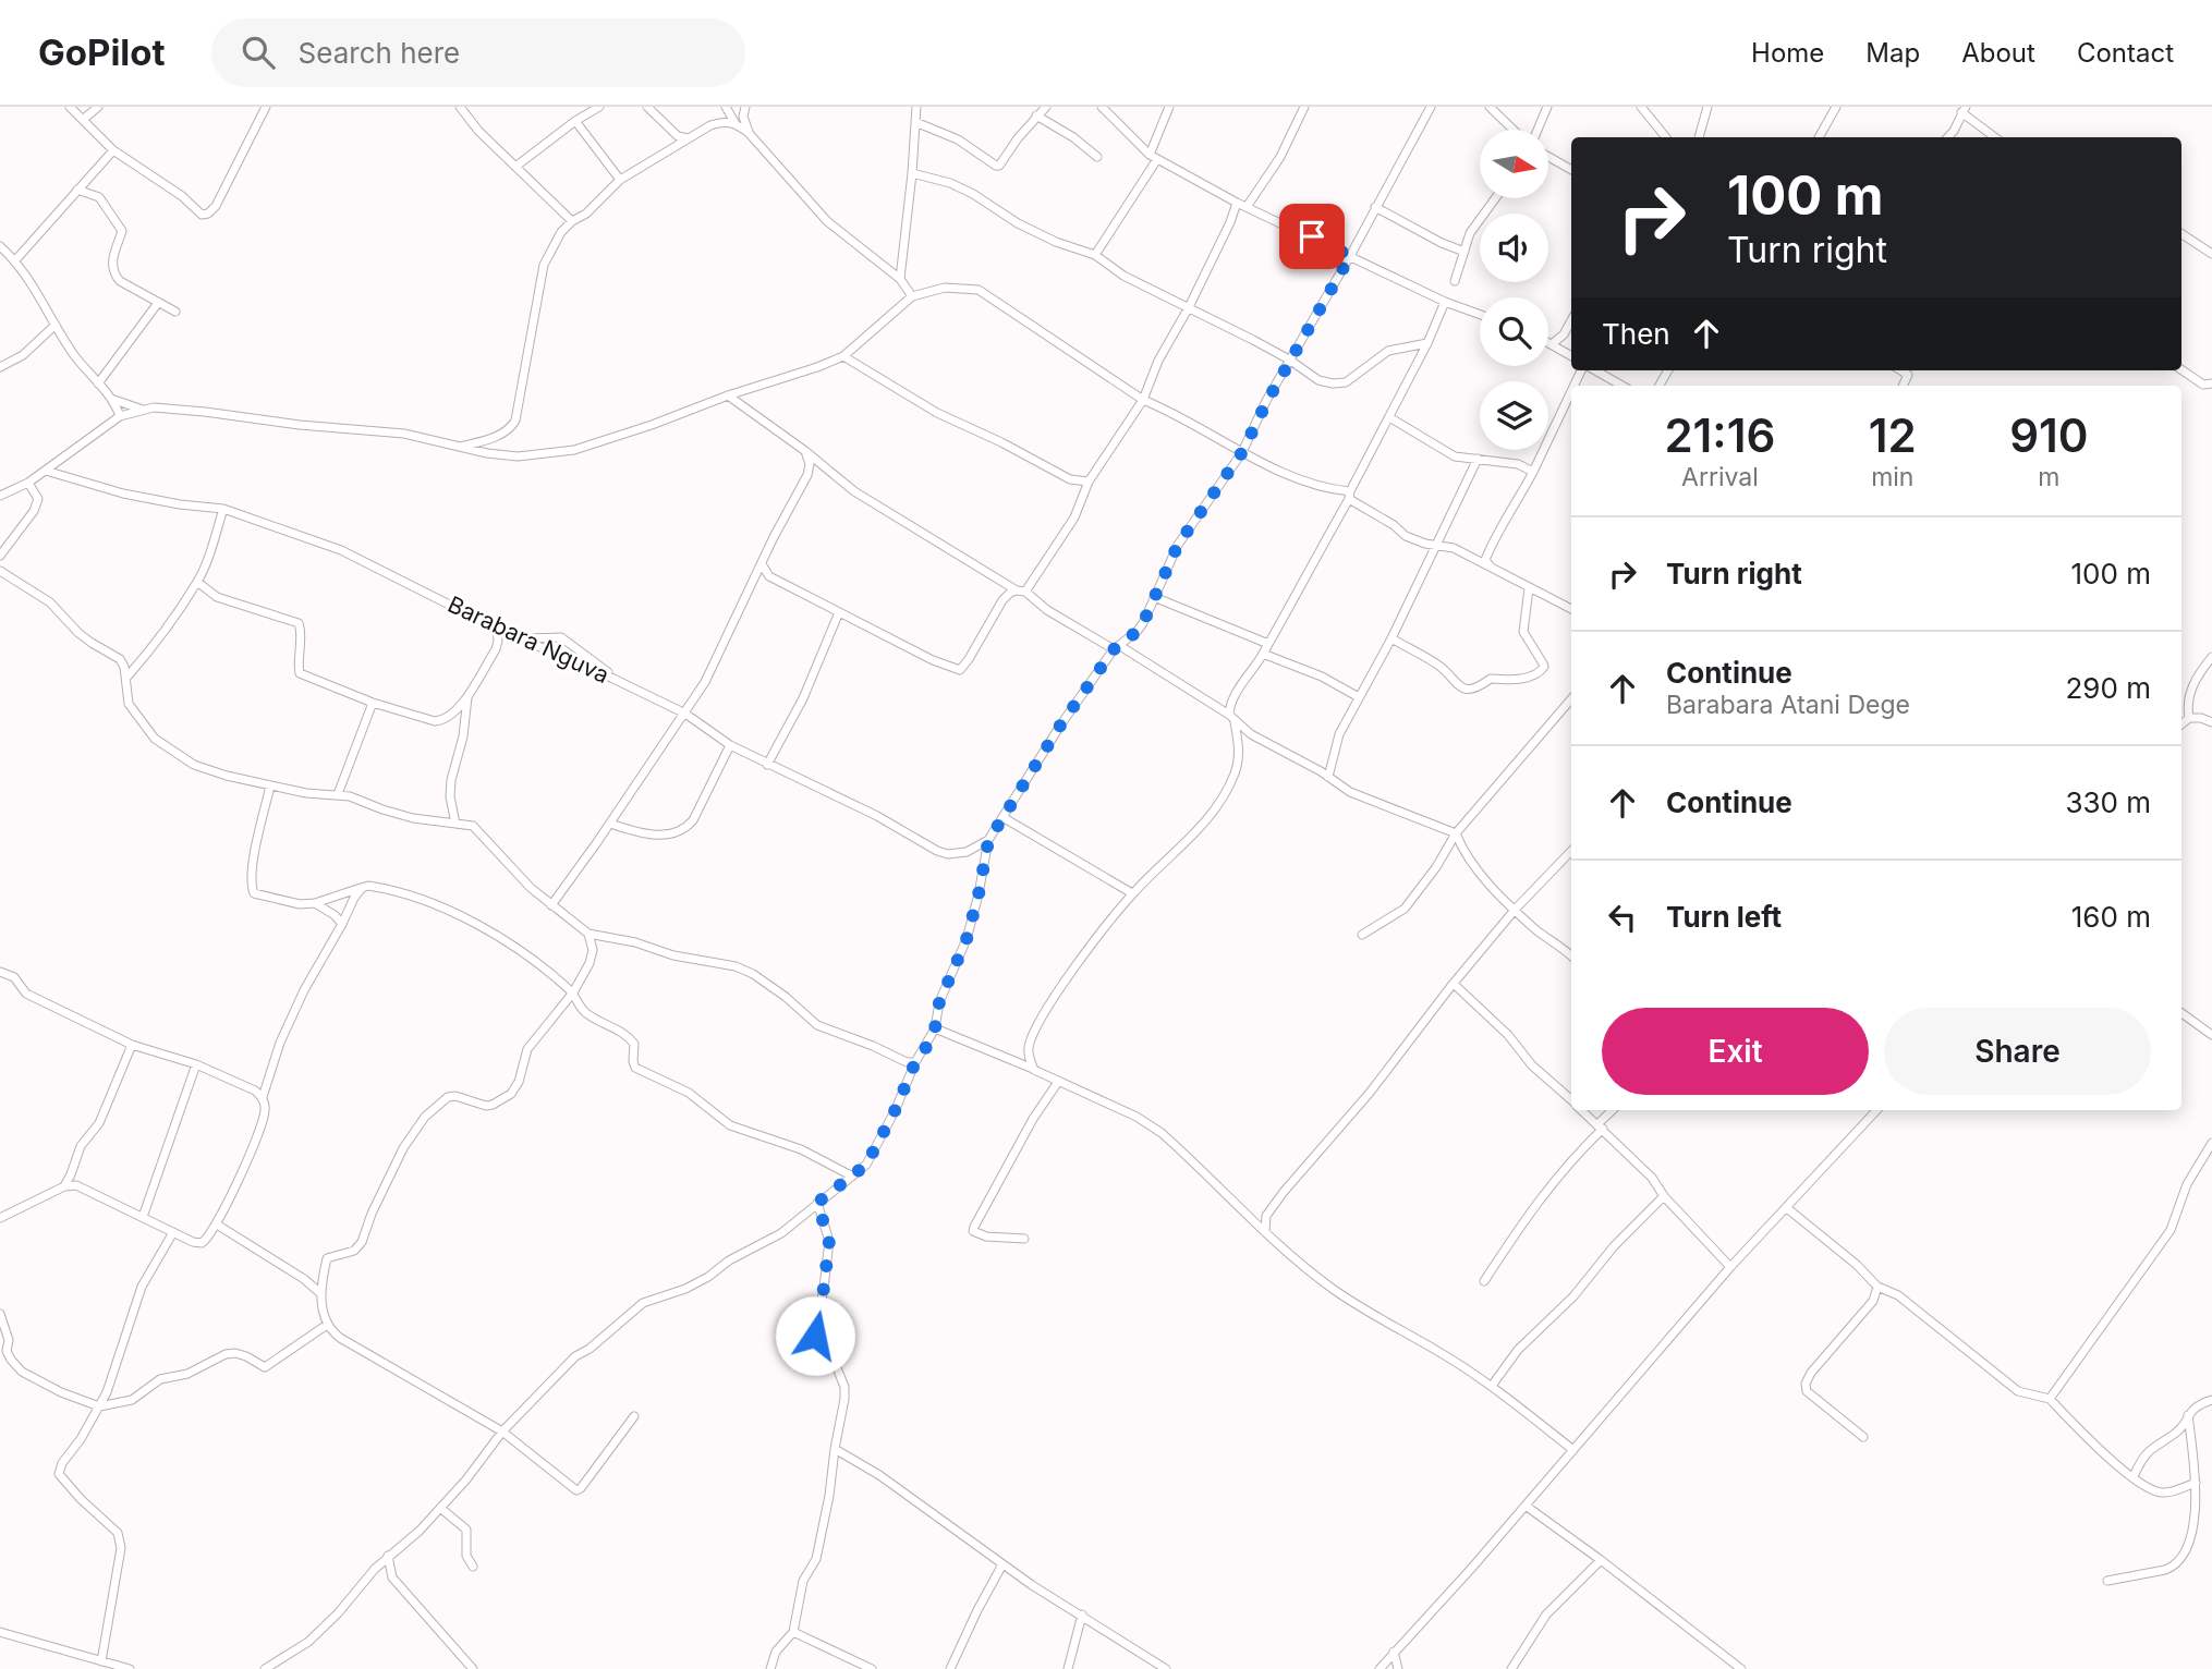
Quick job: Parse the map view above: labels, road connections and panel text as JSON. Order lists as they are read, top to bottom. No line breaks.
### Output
{"streets":{"street":["Barabara Nguva"]},"north":"right","page":{"header":"GoPilot","search":"Search here","nav":["Home","Map","About","Contact"],"turn":["100 m","Turn right"],"then":"Then","eta":["21:16","Arrival","12","min","910","m"],"list":[{"name":"Turn right","value":"100 m"},{"name":"Continue","note":"Barabara Atani Dege","value":"290 m"},{"name":"Continue","value":"330 m"},{"name":"Turn left","value":"160 m"}],"buttons":["Exit","Share"]}}
